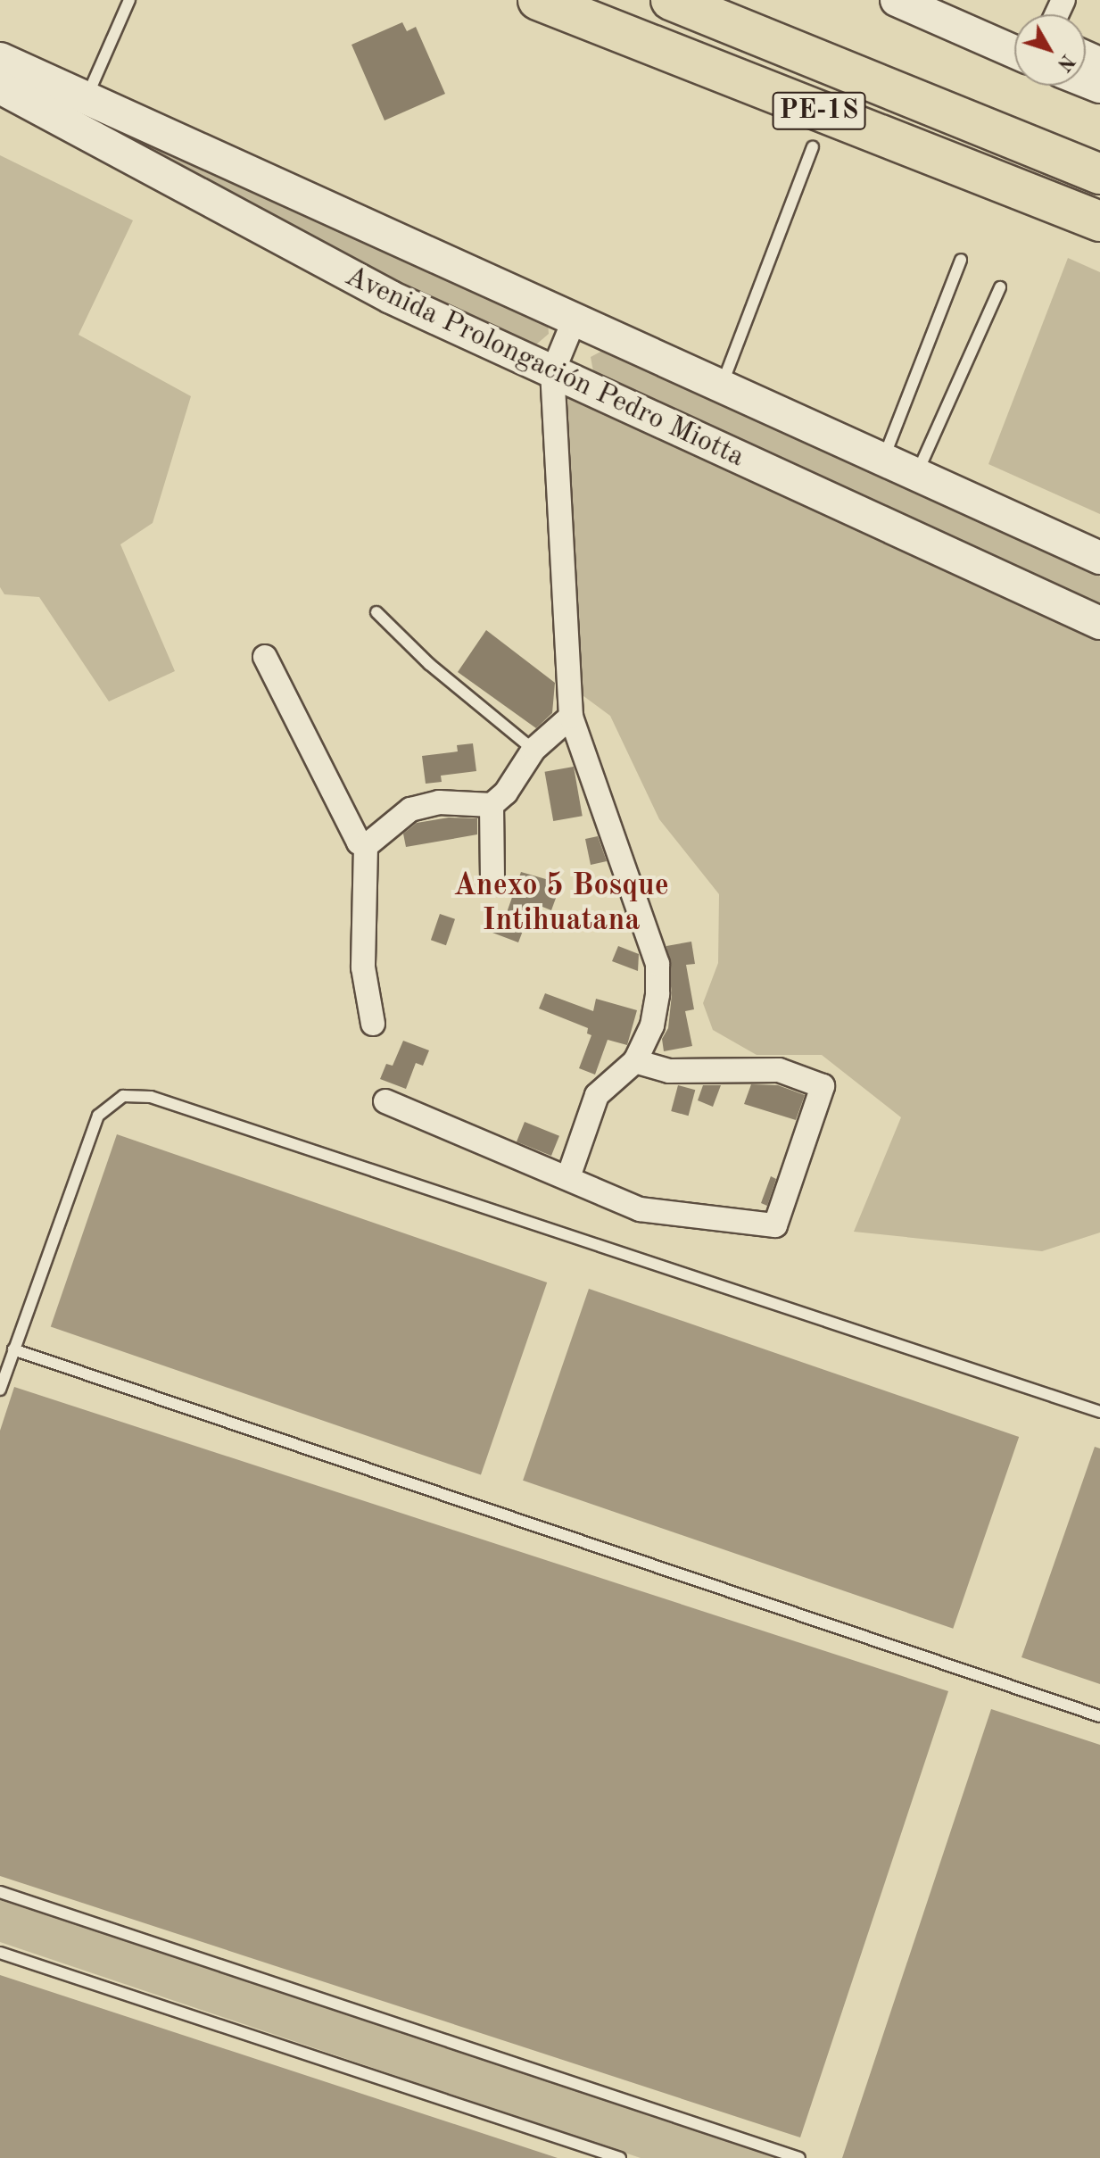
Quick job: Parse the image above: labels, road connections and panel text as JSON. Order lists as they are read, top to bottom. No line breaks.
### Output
{"streets":{"highway":["PE-1S"],"main road":["Avenida Prolongación Pedro Miotta"]},"districts":["Anexo 5 Bosque Intihuatana"],"north":"bottom right"}
